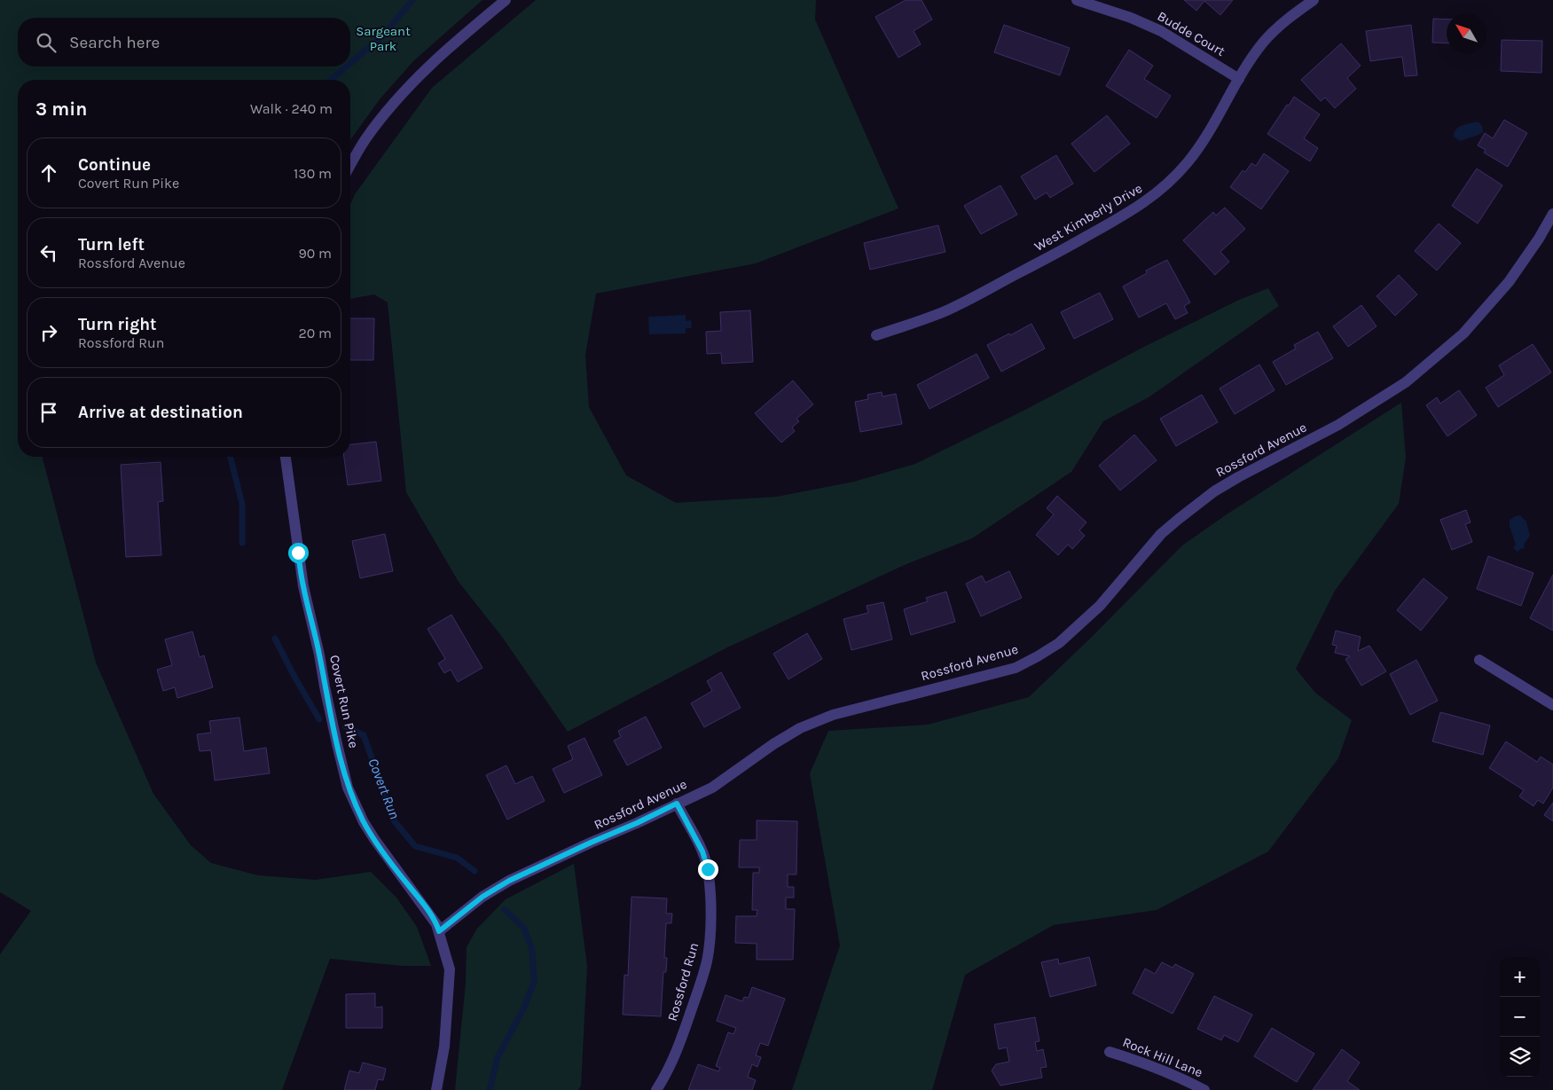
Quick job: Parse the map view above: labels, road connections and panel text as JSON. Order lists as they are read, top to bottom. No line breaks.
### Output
{"streets":{"street":["Budde Court","West Kimberly Drive","Rossford Avenue","Covert Run Pike","Rossford Run","Rock Hill Lane"]},"crossings":[["Budde Court","West Kimberly Drive"],["Rossford Avenue","Covert Run Pike"],["Rossford Avenue","Rossford Run"]],"water":["Covert Run"],"parks":["Sargeant Park"],"north":"top left","page":{"search":"Search here","heading":["3 min","Walk · 240 m"],"list":[["Continue","Covert Run Pike","130 m"],["Turn left","Rossford Avenue","90 m"],["Turn right","Rossford Run","20 m"],"Arrive at destination"],"map_buttons":["+","−"]}}
